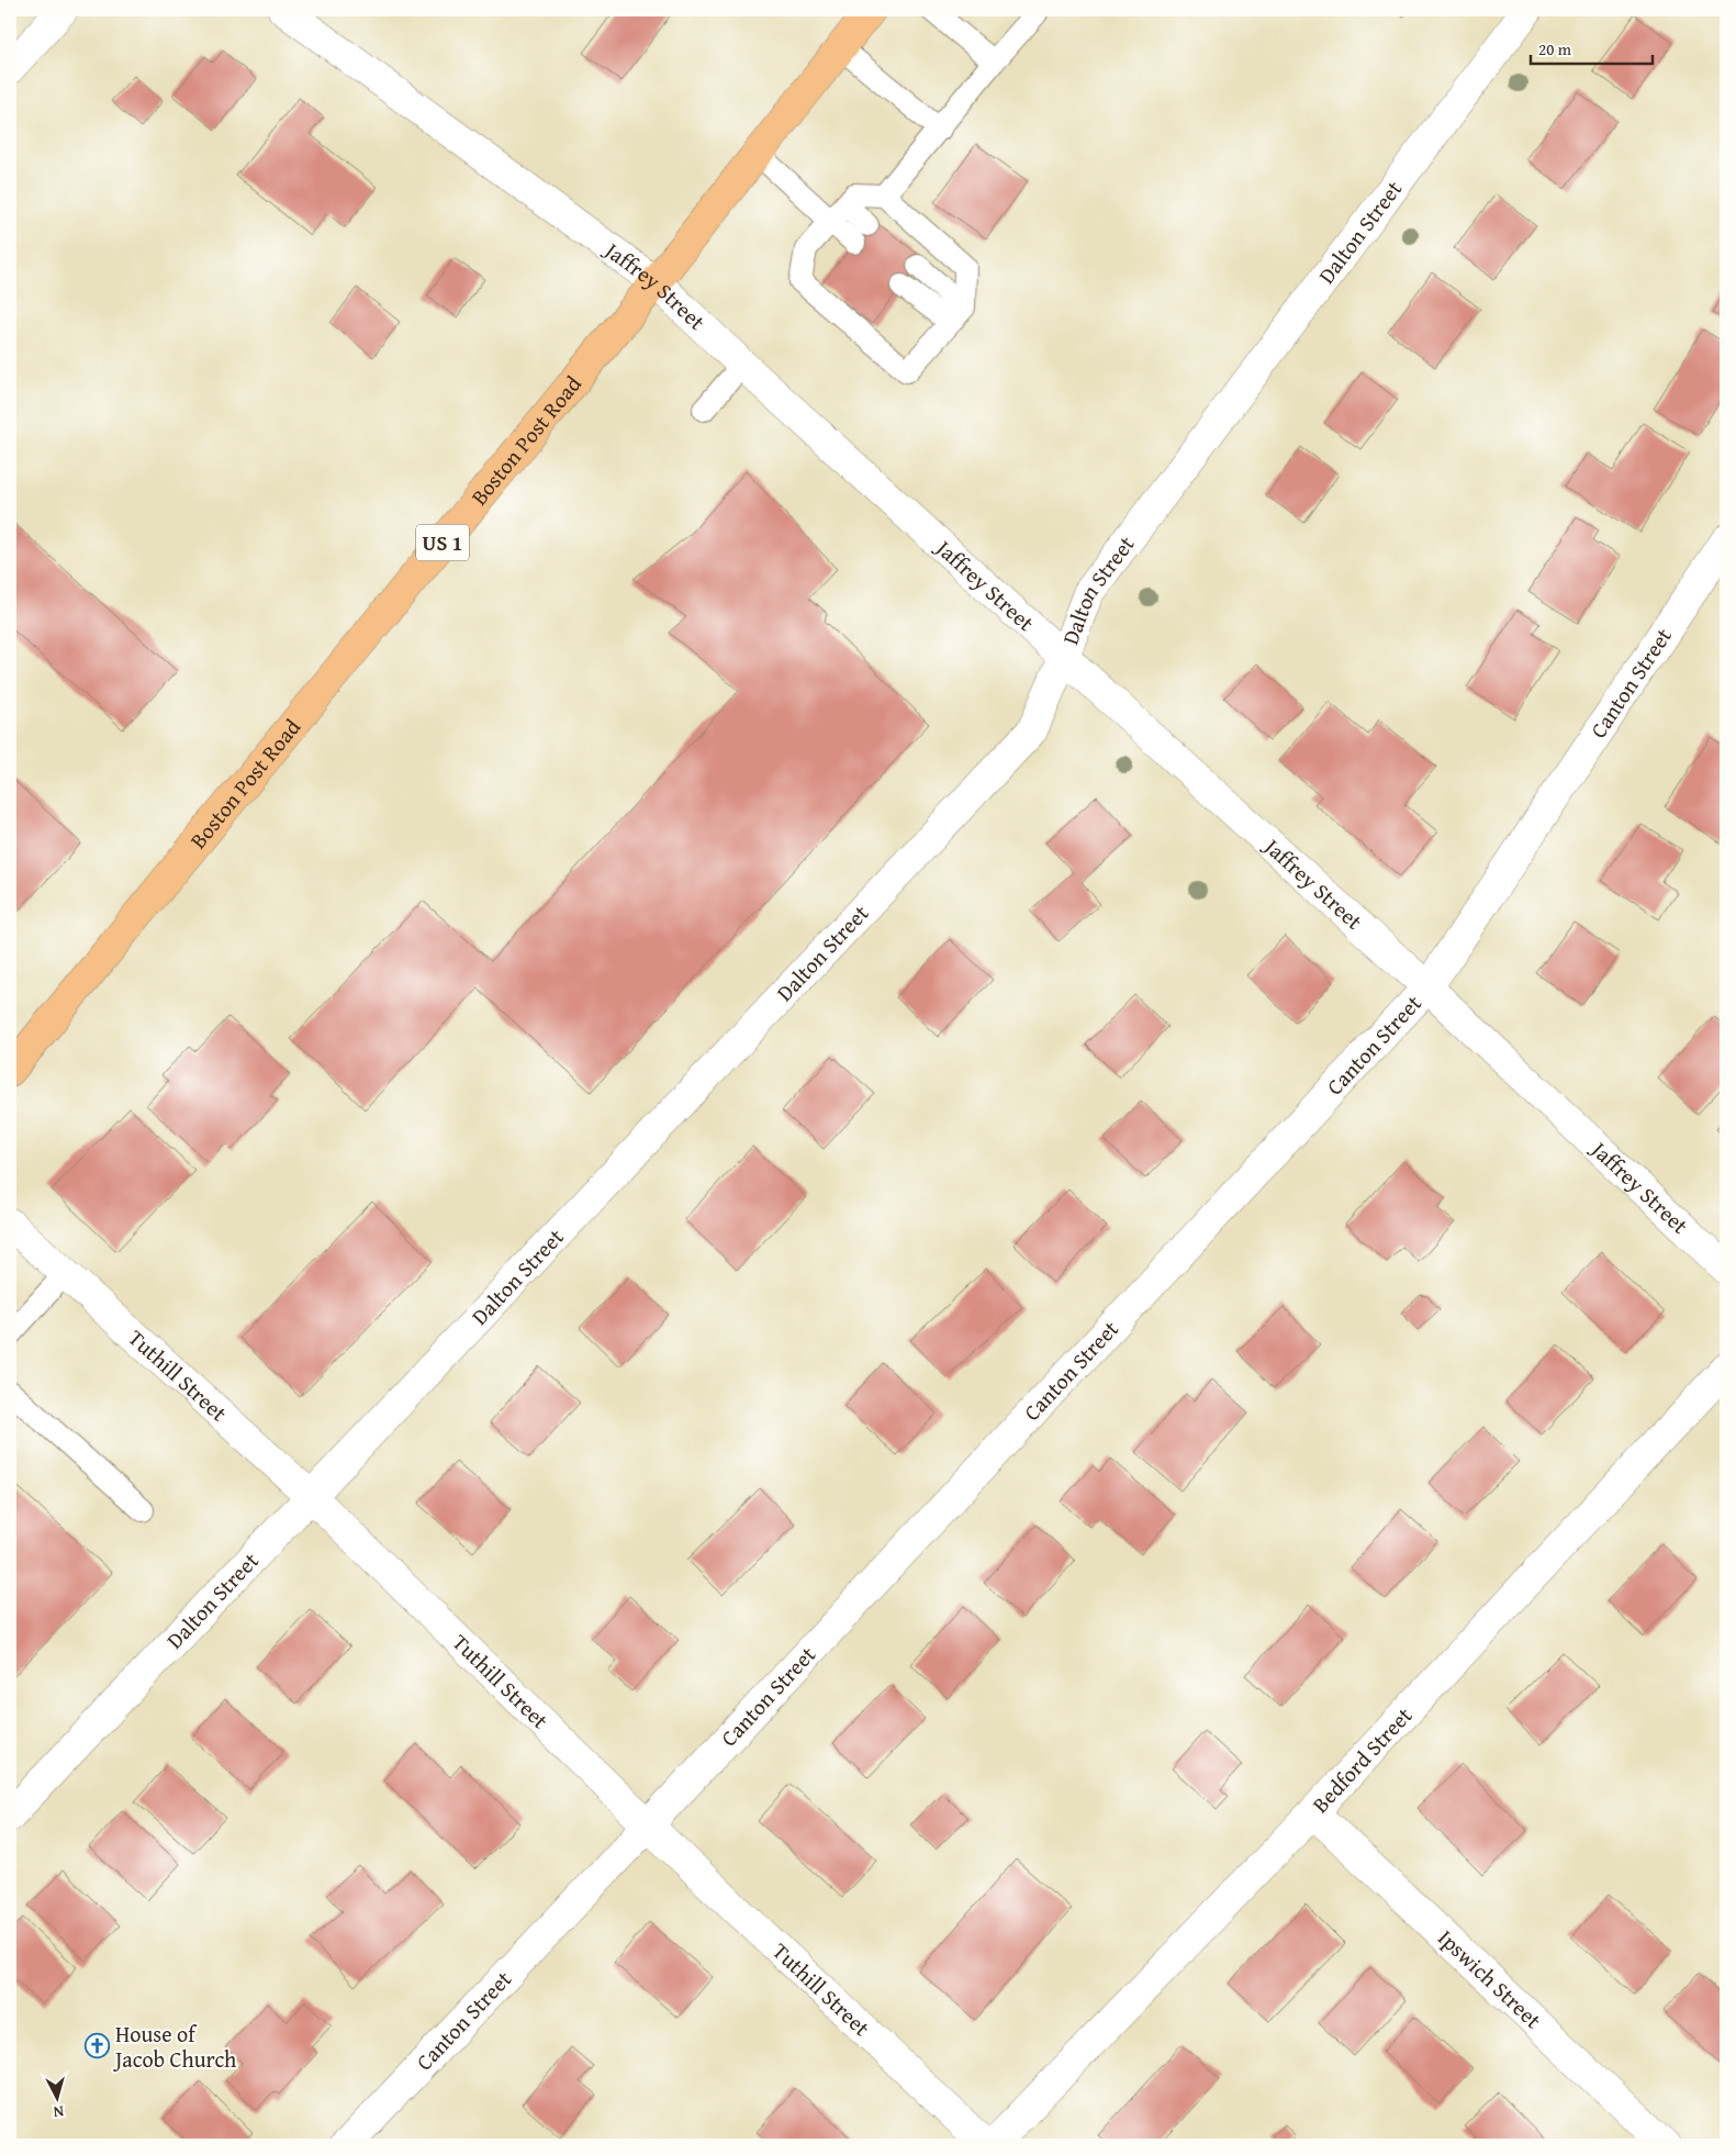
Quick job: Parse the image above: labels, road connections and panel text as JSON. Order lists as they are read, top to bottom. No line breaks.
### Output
{"streets":{"main road":["Boston Post Road","US 1"],"street":["Dalton Street","Jaffrey Street","Canton Street","Tuthill Street","Bedford Street","Ipswich Street"]},"crossings":[["Dalton Street","Jaffrey Street"],["Dalton Street","Tuthill Street"],["Jaffrey Street","Boston Post Road"],["Jaffrey Street","Canton Street"],["Canton Street","Tuthill Street"],["Bedford Street","Ipswich Street"]],"places":{"church":["House of Jacob Church"]},"scale_bar":"20 m","north":"bottom"}
